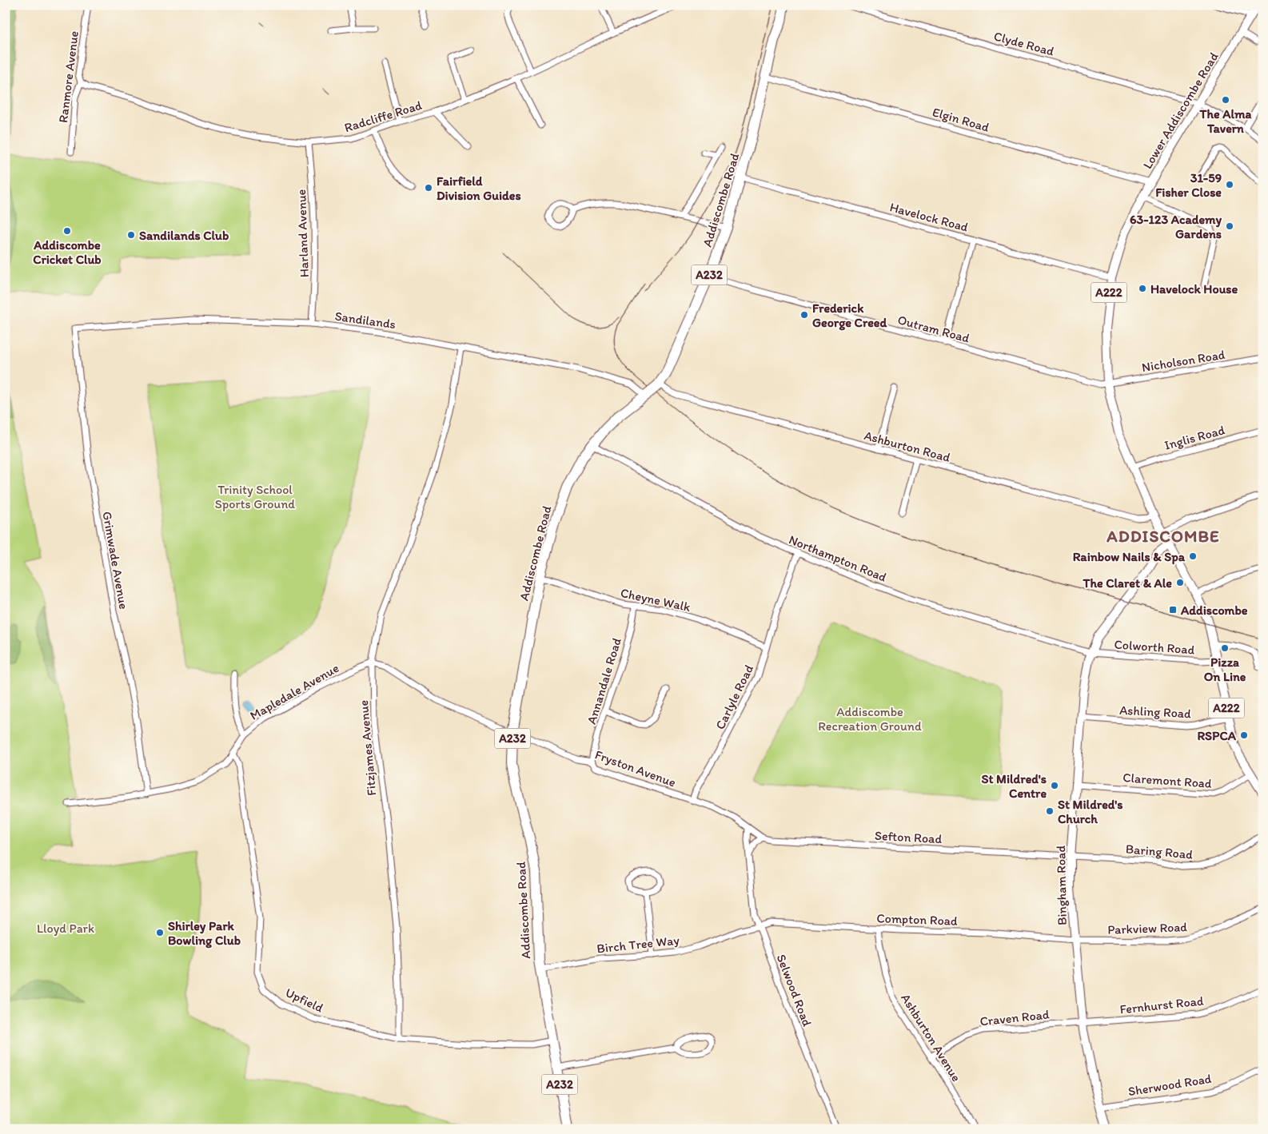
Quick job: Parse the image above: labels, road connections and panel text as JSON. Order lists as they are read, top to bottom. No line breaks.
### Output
{"streets":{"highway":["Addiscombe Road","A232"],"main road":["Lower Addiscombe Road","A222","Bingham Road"],"street":["Clyde Road","Ranmore Avenue","Radcliffe Road","Elgin Road","Havelock Road","Harland Avenue","Sandilands","Outram Road","Nicholson Road","Inglis Road","Ashburton Road","Northampton Road","Grimwade Avenue","Cheyne Walk","Colworth Road","Annandale Road","Mapledale Avenue","Carlyle Road","Ashling Road","Fitzjames Avenue","Fryston Avenue","Claremont Road","Sefton Road","Baring Road","Compton Road","Parkview Road","Birch Tree Way","Selwood Road","Upfield","Fernhurst Road","Craven Road","Ashburton Avenue","Sherwood Road"]},"crossings":[["Clyde Road","Lower Addiscombe Road"],["Ranmore Avenue","Radcliffe Road"],["Lower Addiscombe Road","Elgin Road"],["Lower Addiscombe Road","Havelock Road"],["Lower Addiscombe Road","Outram Road"],["Lower Addiscombe Road","Nicholson Road"],["Lower Addiscombe Road","Inglis Road"],["Lower Addiscombe Road","Ashburton Road"],["Lower Addiscombe Road","Colworth Road"],["Lower Addiscombe Road","Ashling Road"],["Lower Addiscombe Road","Claremont Road"],["Lower Addiscombe Road","Bingham Road"],["Radcliffe Road","Harland Avenue"],["Elgin Road","Addiscombe Road"],["Addiscombe Road","Havelock Road"],["Addiscombe Road","Sandilands"],["Addiscombe Road","Outram Road"],["Addiscombe Road","Ashburton Road"],["Addiscombe Road","Northampton Road"],["Addiscombe Road","Cheyne Walk"],["Addiscombe Road","Fryston Avenue"],["Addiscombe Road","Birch Tree Way"],["Addiscombe Road","Upfield"],["Harland Avenue","Sandilands"],["Sandilands","Grimwade Avenue"],["Sandilands","Fitzjames Avenue"],["Outram Road","Nicholson Road"],["Northampton Road","Colworth Road"],["Northampton Road","Carlyle Road"],["Northampton Road","Bingham Road"],["Grimwade Avenue","Mapledale Avenue"],["Cheyne Walk","Annandale Road"],["Cheyne Walk","Carlyle Road"],["Colworth Road","Bingham Road"],["Annandale Road","Fryston Avenue"],["Mapledale Avenue","Fitzjames Avenue"],["Mapledale Avenue","Upfield"],["Carlyle Road","Fryston Avenue"],["Ashling Road","Bingham Road"],["Fitzjames Avenue","Upfield"],["Fryston Avenue","Sefton Road"],["Fryston Avenue","Selwood Road"],["Claremont Road","Bingham Road"],["Sefton Road","Baring Road"],["Sefton Road","Bingham Road"],["Sefton Road","Selwood Road"],["Baring Road","Bingham Road"],["Bingham Road","Compton Road"],["Bingham Road","Parkview Road"],["Bingham Road","Fernhurst Road"],["Bingham Road","Craven Road"],["Bingham Road","Sherwood Road"],["Compton Road","Parkview Road"],["Compton Road","Birch Tree Way"],["Compton Road","Selwood Road"],["Compton Road","Ashburton Avenue"],["Birch Tree Way","Selwood Road"],["Fernhurst Road","Craven Road"],["Craven Road","Ashburton Avenue"]],"districts":["ADDISCOMBE"],"parks":["Trinity School Sports Ground","Addiscombe Recreation Ground","Lloyd Park"],"places":{"other":["The Alma Tavern","31-59 Fisher Close","Fairfield Division Guides","63-123 Academy Gardens","Addiscombe Cricket Club","Sandilands Club","Havelock House","Frederick George Creed","Rainbow Nails & Spa","The Claret & Ale","Pizza On Line","RSPCA","St Mildred's Centre","St Mildred's Church","Shirley Park Bowling Club"],"transit":["Addiscombe"]}}
